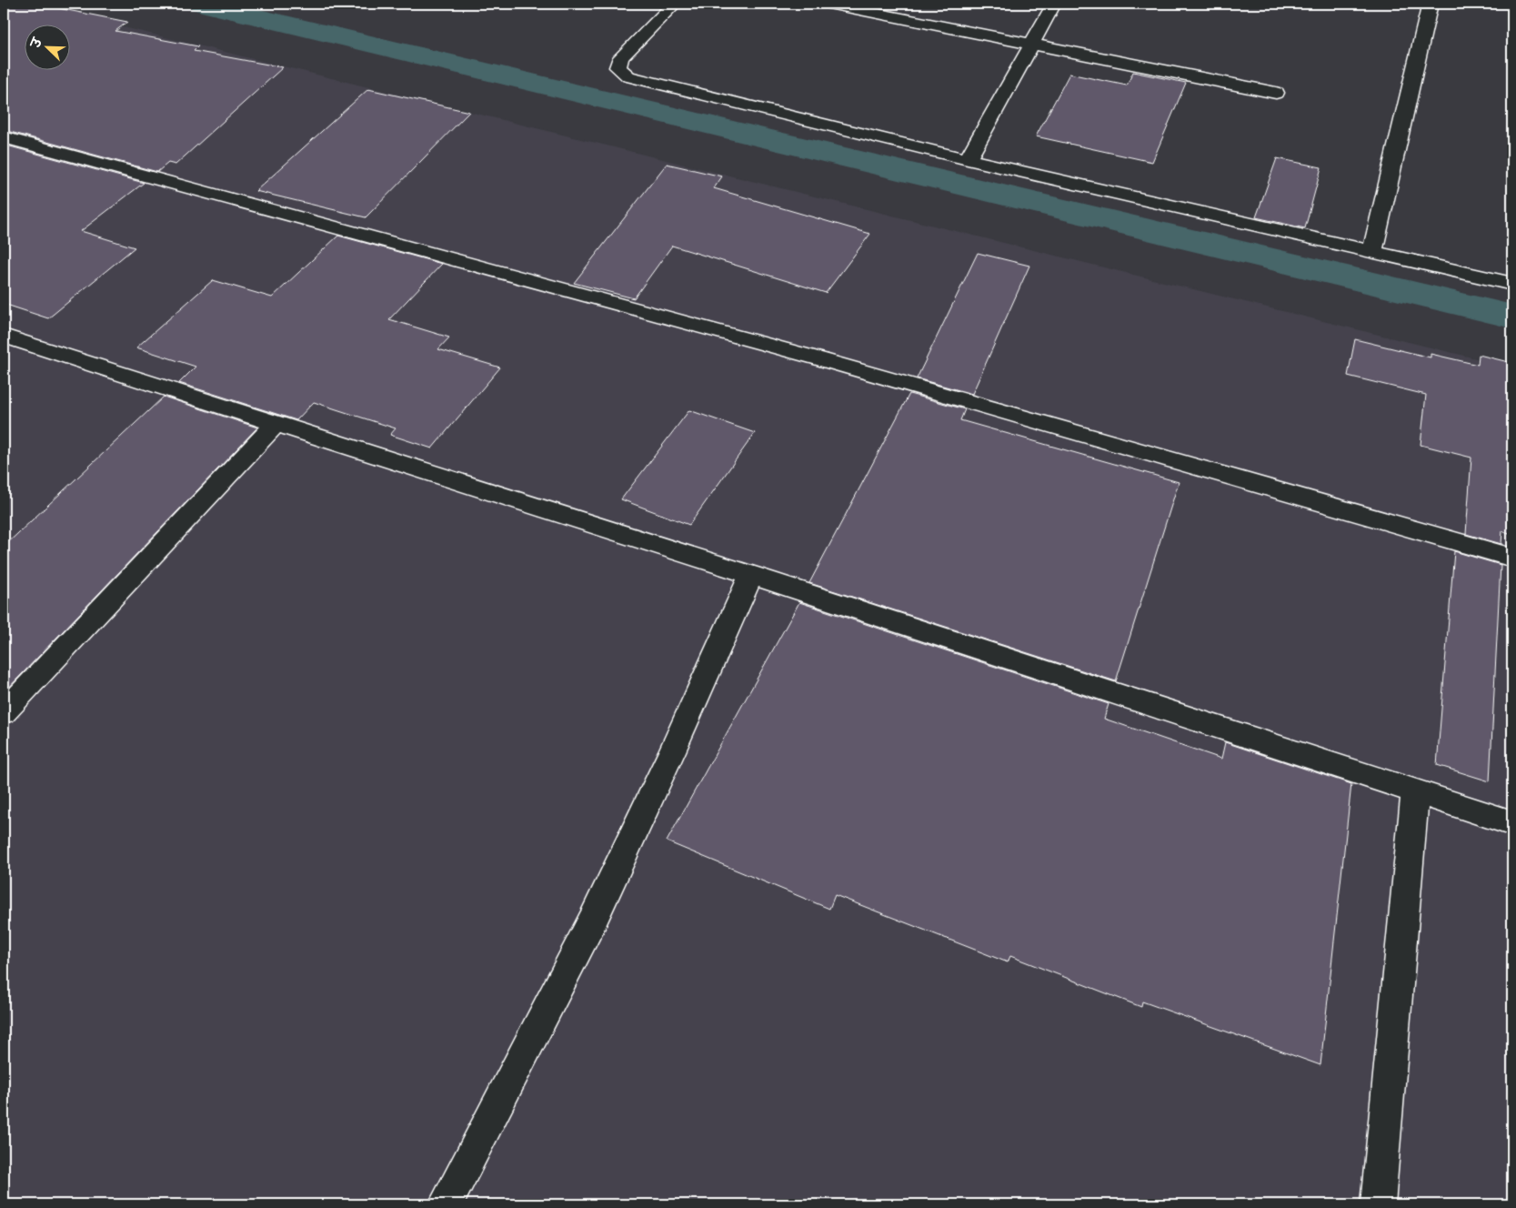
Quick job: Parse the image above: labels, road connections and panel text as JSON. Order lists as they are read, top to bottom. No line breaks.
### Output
{"north":"top left"}
